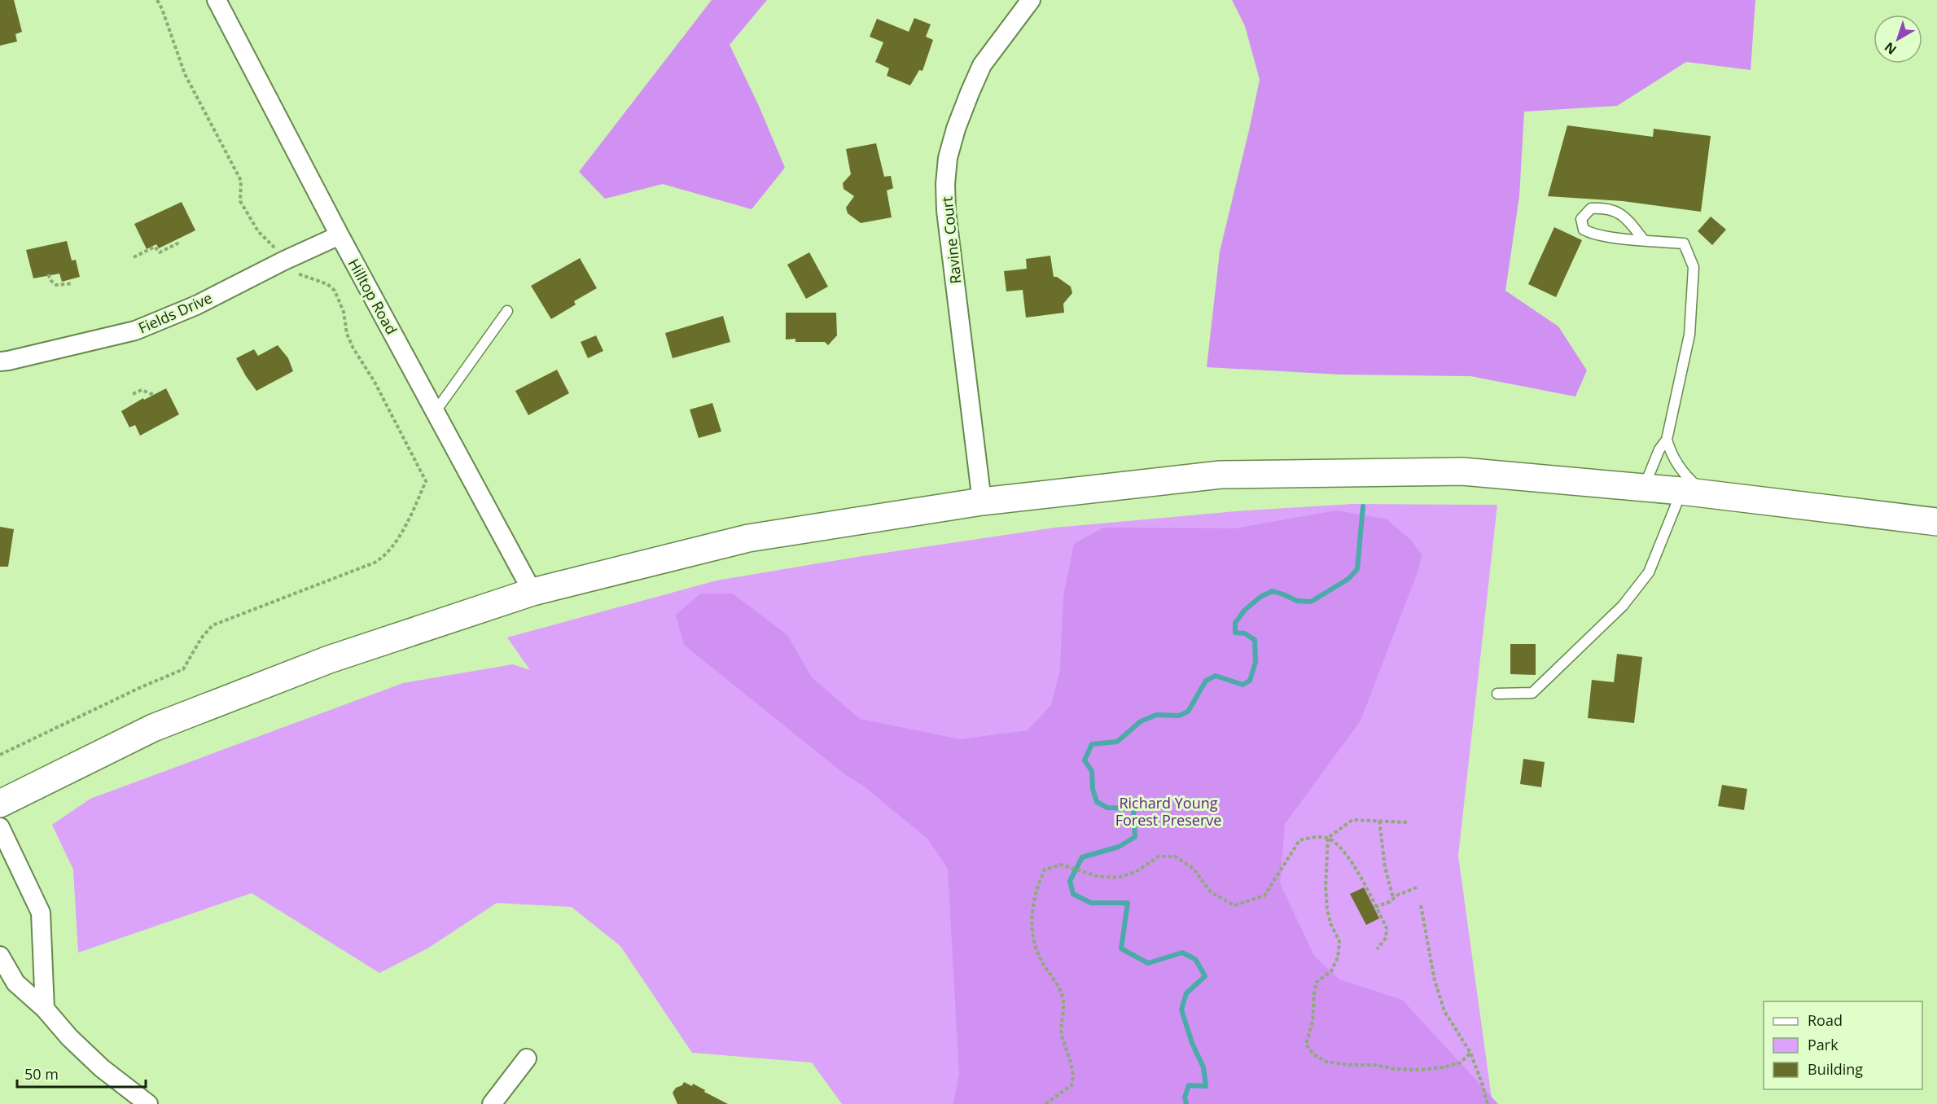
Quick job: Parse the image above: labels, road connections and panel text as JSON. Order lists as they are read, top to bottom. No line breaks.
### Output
{"streets":{"street":["Ravine Court","Hilltop Road","Fields Drive"]},"crossings":[["Hilltop Road","Fields Drive"]],"parks":["Richard Young Forest Preserve"],"legend":["Road","Park","Building"],"scale_bar":"50 m","north":"bottom left"}
